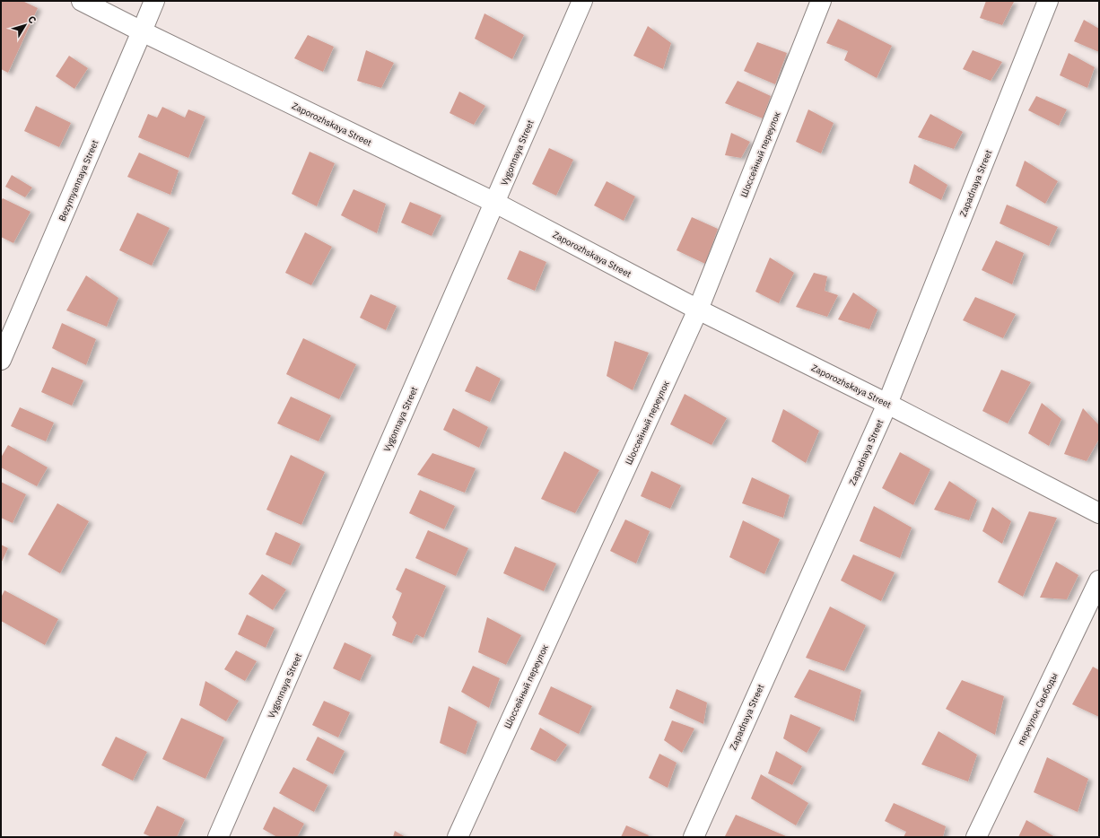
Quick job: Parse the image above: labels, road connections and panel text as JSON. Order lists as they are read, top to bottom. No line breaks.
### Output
{"streets":{"street":["Zaporozhskaya Street","Vygonnaya Street","Шоссейный переулок","Bezymyannaya Street","Zapadnaya Street","переулок Свободы"]},"crossings":[["Zaporozhskaya Street","Vygonnaya Street"],["Zaporozhskaya Street","Шоссейный переулок"],["Zaporozhskaya Street","Bezymyannaya Street"],["Zaporozhskaya Street","Zapadnaya Street"]],"north":"top right"}
